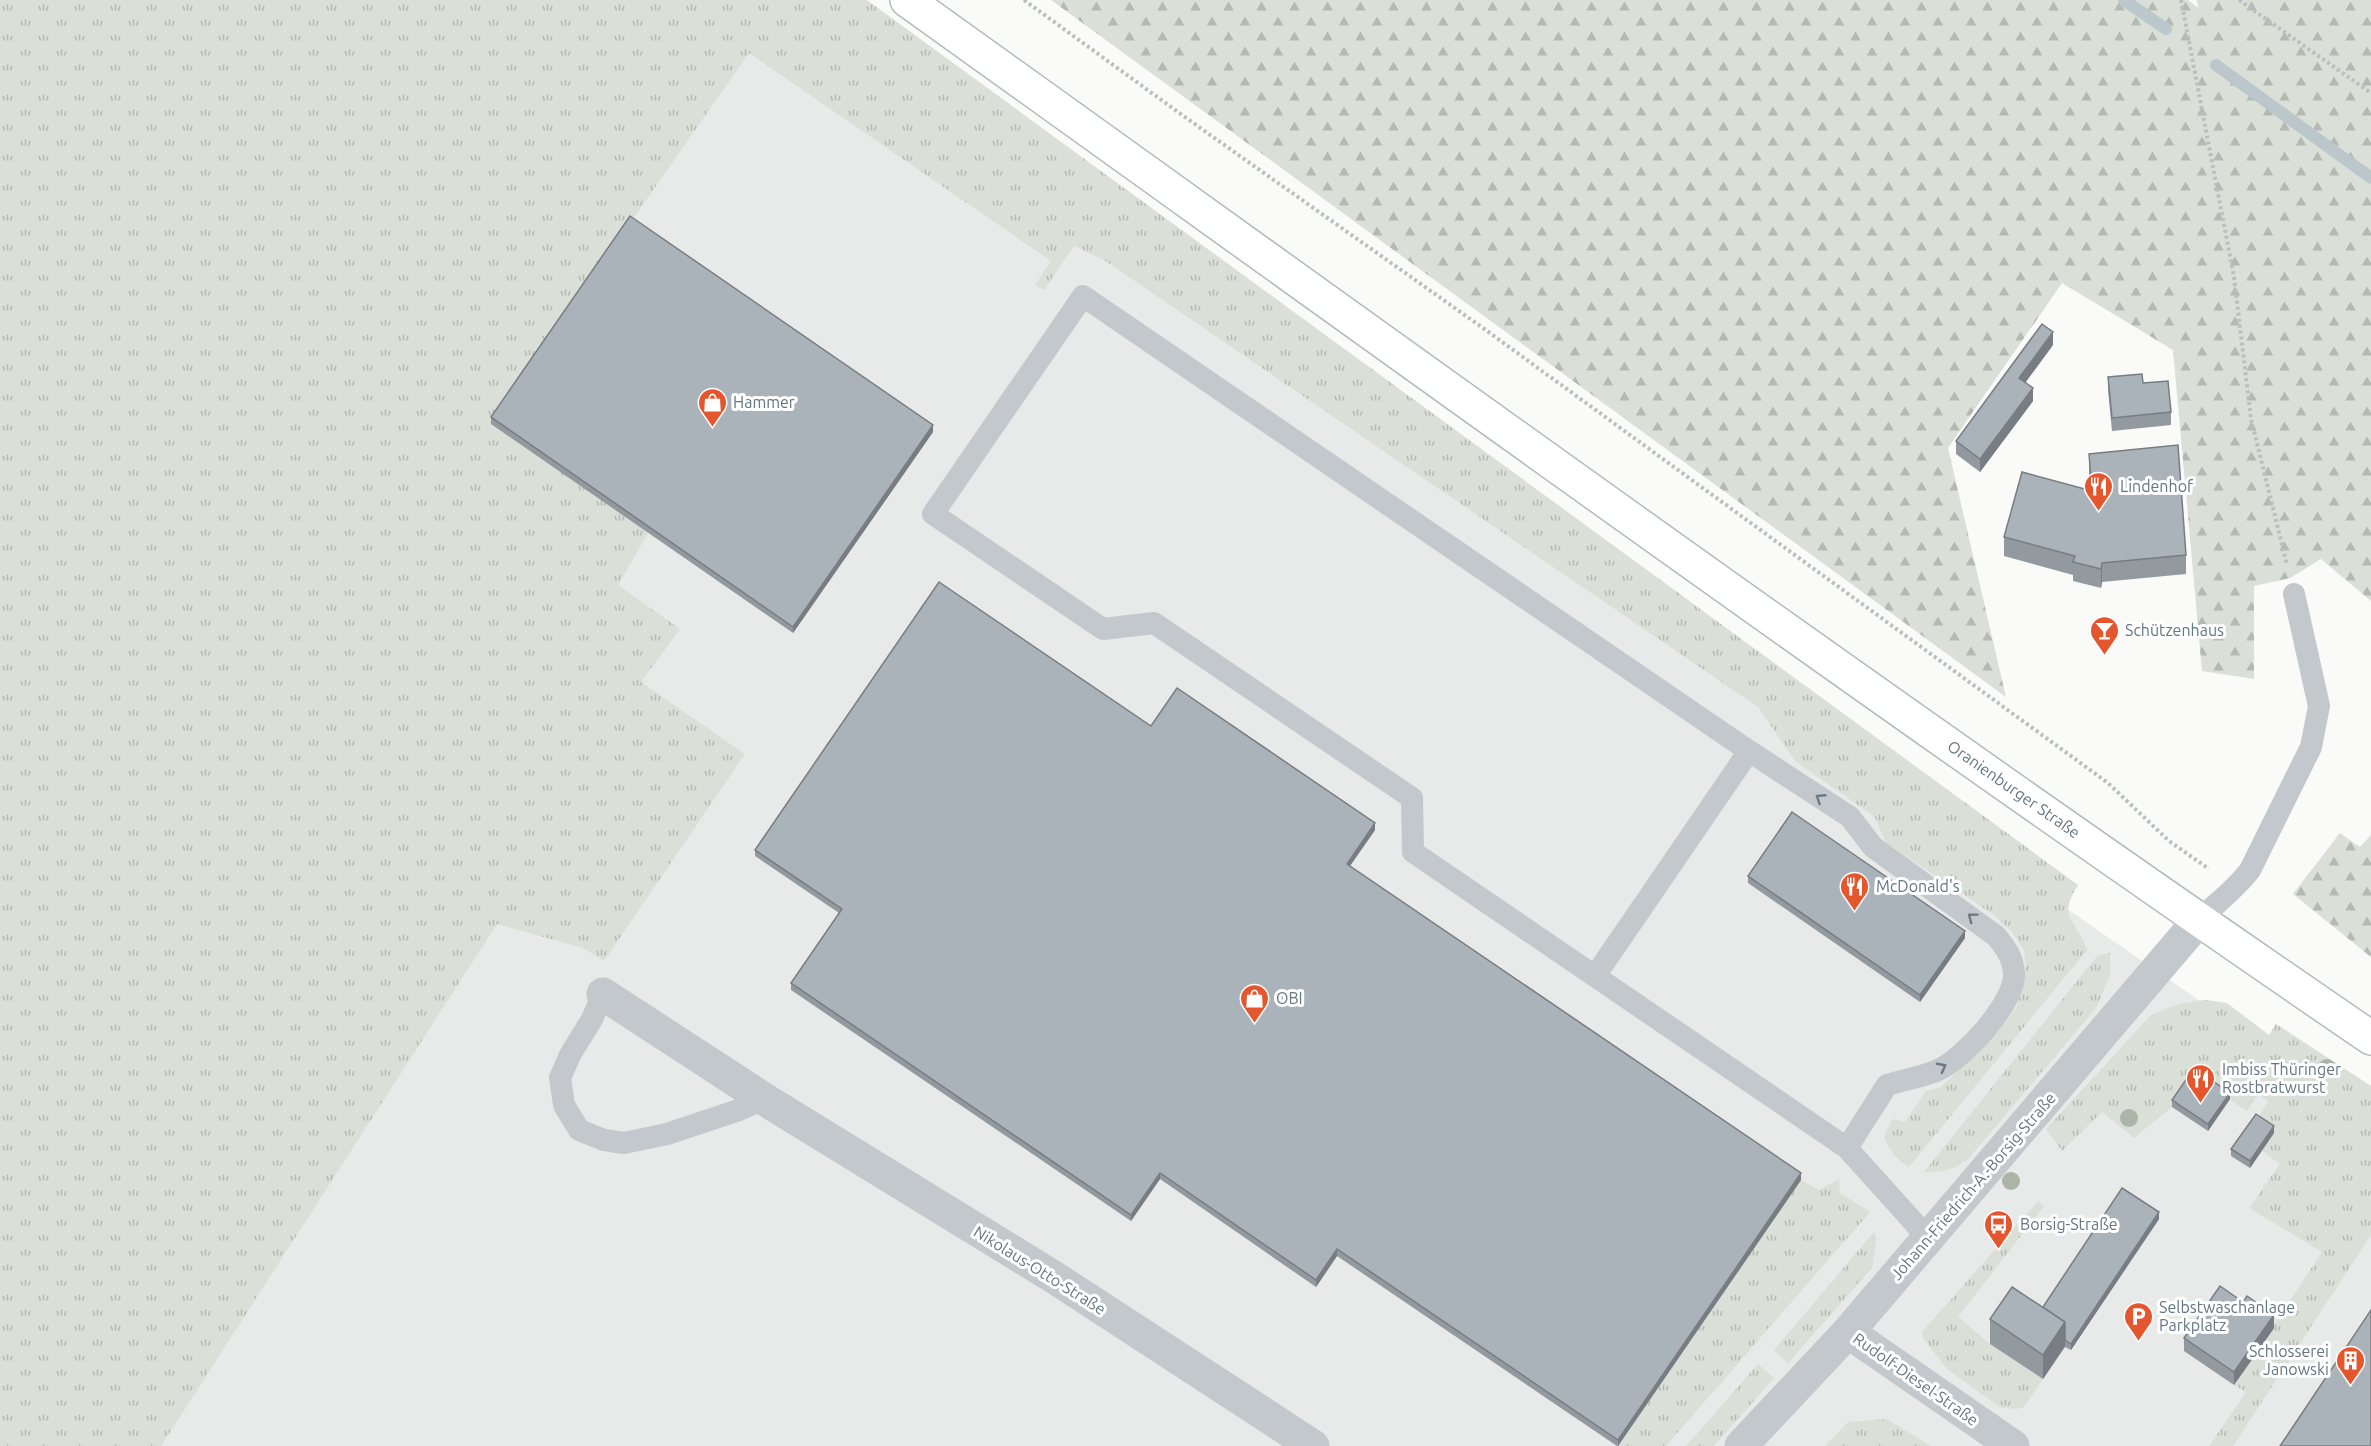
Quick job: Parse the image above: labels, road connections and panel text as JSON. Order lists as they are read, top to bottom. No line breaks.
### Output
{"streets":{"main road":["Oranienburger Straße"],"street":["Johann-Friedrich-A.-Borsig-Straße","Nikolaus-Otto-Straße","Rudolf-Diesel-Straße"]},"crossings":[["Oranienburger Straße","Johann-Friedrich-A.-Borsig-Straße"],["Johann-Friedrich-A.-Borsig-Straße","Rudolf-Diesel-Straße"]],"places":{"shop":["Hammer","OBI"],"restaurant":["Lindenhof","McDonald's","Imbiss Thüringer Rostbratwurst"],"bar":["Schützenhaus"],"bus stop":["Borsig-Straße"],"parking":["Selbstwaschanlage Parkplatz"],"building":["Schlosserei Janowski"]}}
